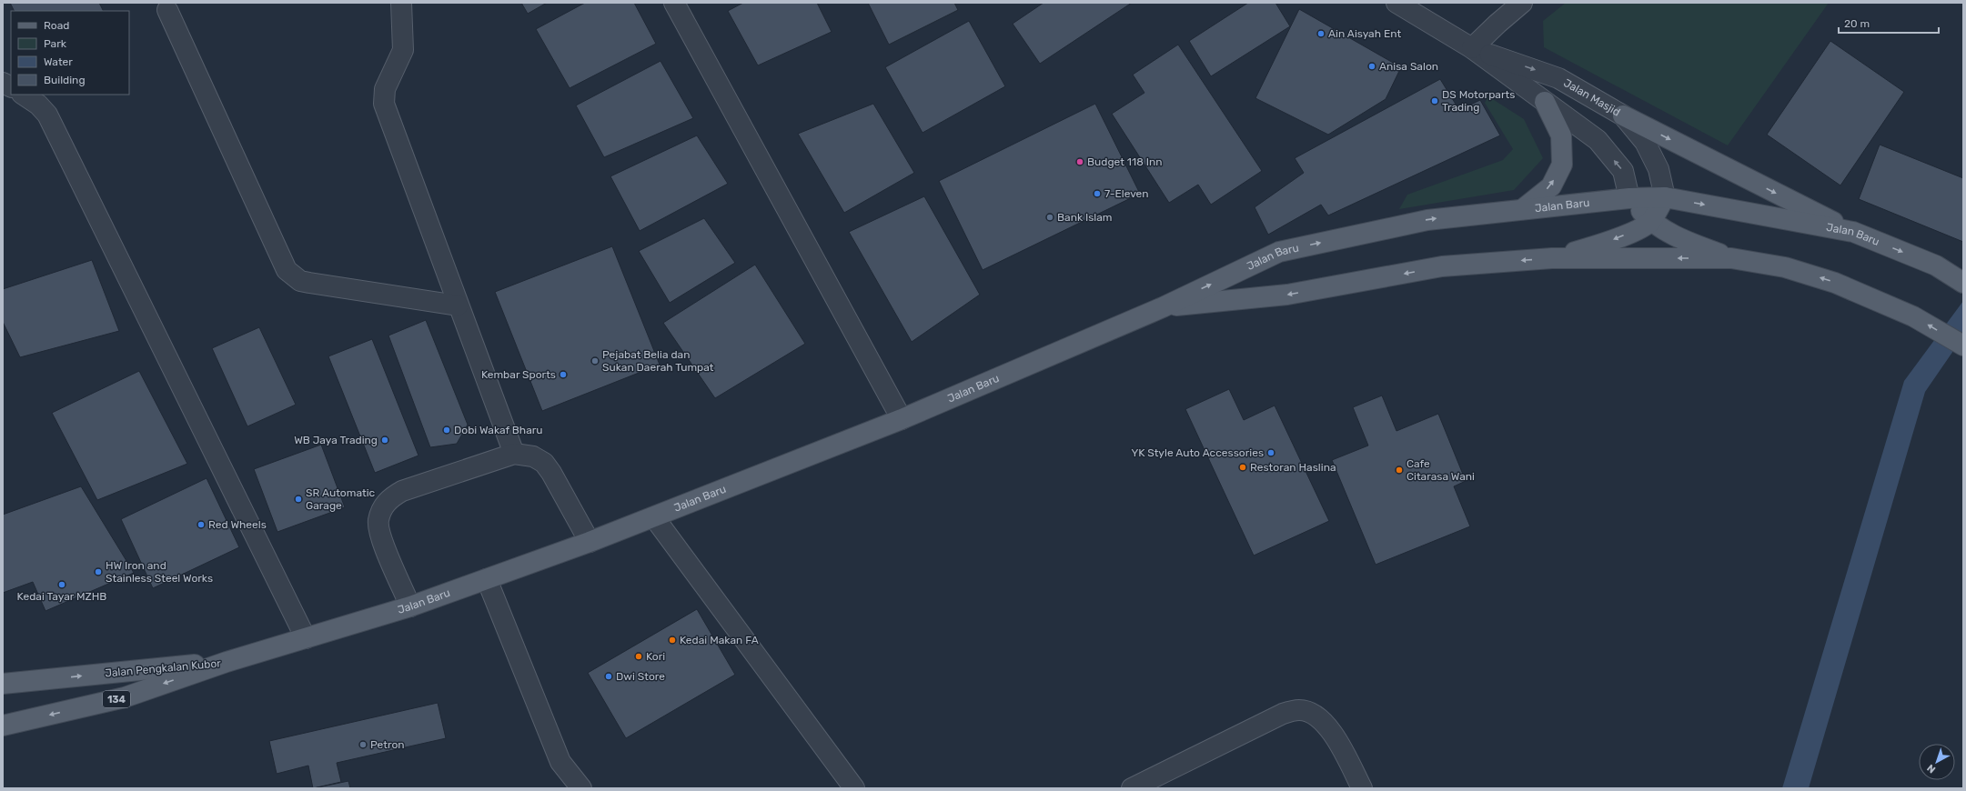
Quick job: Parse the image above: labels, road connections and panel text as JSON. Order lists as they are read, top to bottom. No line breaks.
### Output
{"streets":{"main road":["Jalan Baru","Jalan Pengkalan Kubor","134"],"street":["Jalan Masjid"]},"crossings":[["Jalan Masjid","Jalan Baru"],["Jalan Baru","Jalan Pengkalan Kubor"]],"places":["Ain Aisyah Ent","Anisa Salon","DS Motorparts Trading","Budget 118 Inn","7-Eleven","Bank Islam","Pejabat Belia dan Sukan Daerah Tumpat","Kembar Sports","Dobi Wakaf Bharu","WB Jaya Trading","YK Style Auto Accessories","Restoran Haslina","Cafe Citarasa Wani","SR Automatic Garage","Red Wheels","HW Iron and Stainless Steel Works","Kedai Tayar MZHB","Kedai Makan FA","Kori","Dwi Store","Petron"],"legend":["Road","Park","Water","Building"],"scale_bar":"20 m","north":"bottom left"}
